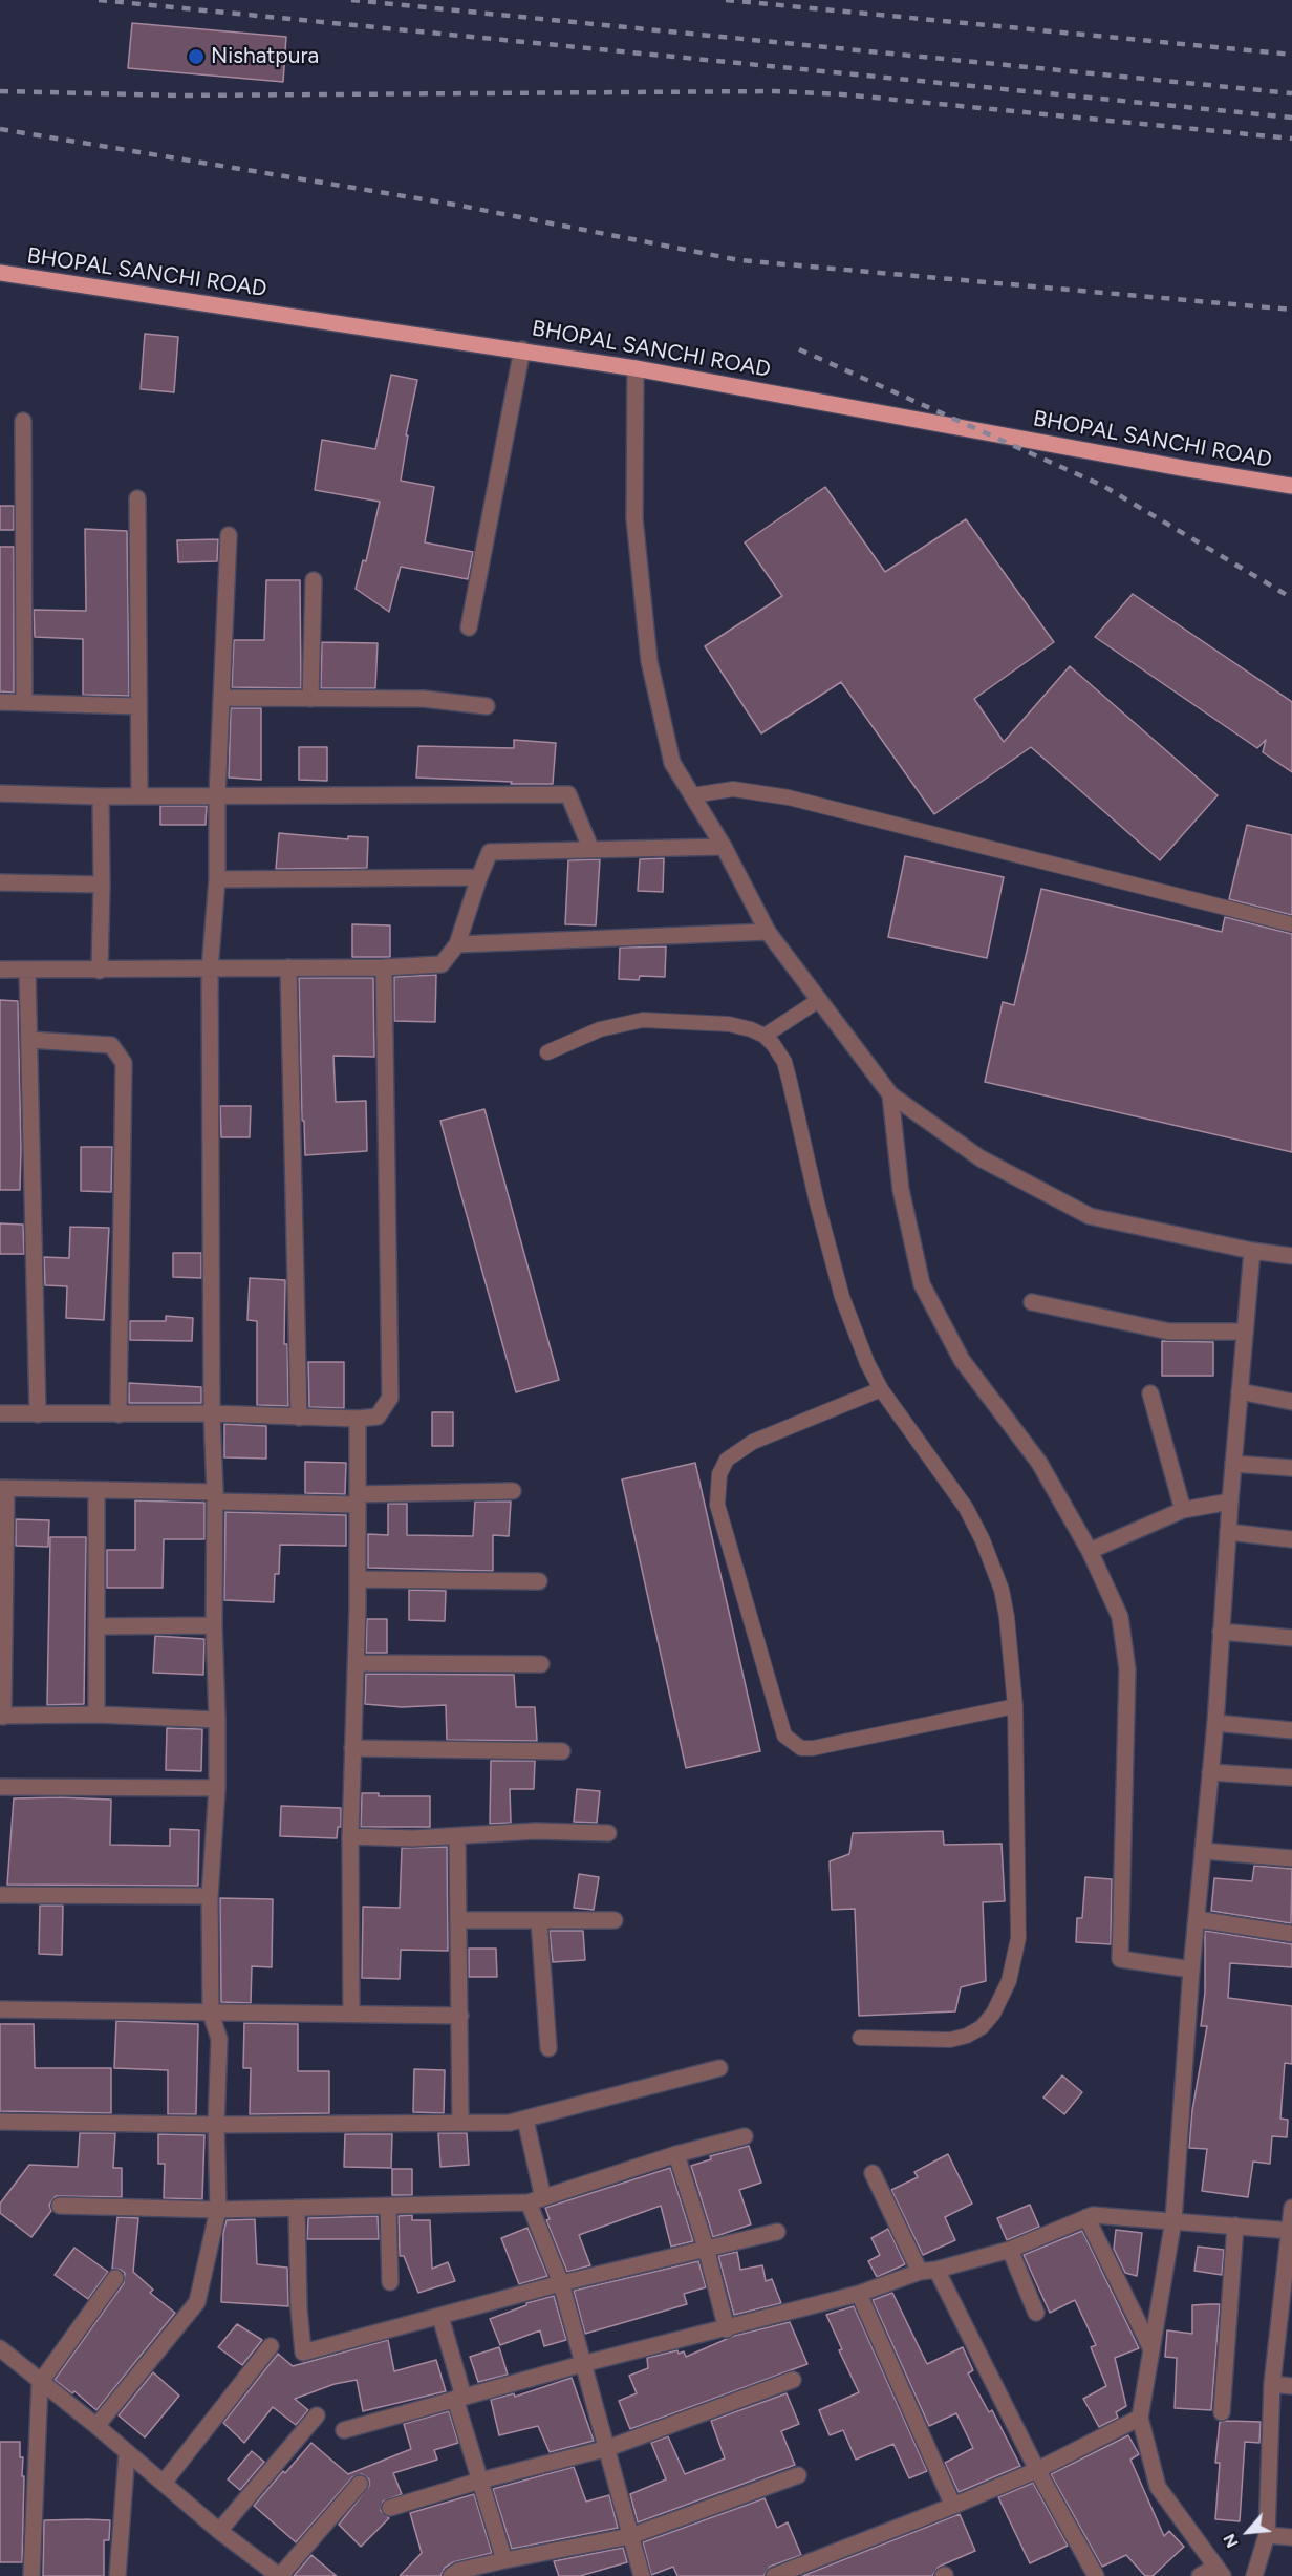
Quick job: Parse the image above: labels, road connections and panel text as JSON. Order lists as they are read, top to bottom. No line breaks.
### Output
{"streets":{"main road":["BHOPAL SANCHI ROAD"]},"places":["Nishatpura"],"north":"bottom left"}
